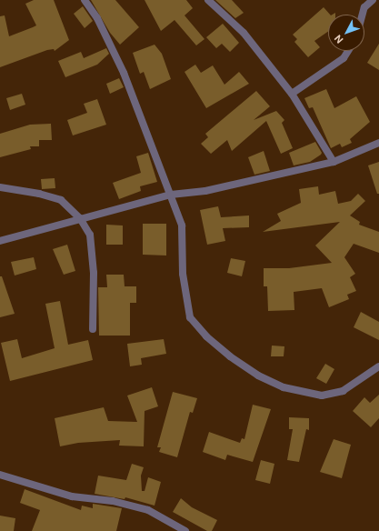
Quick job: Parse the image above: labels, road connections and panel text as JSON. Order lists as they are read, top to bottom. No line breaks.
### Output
{"north":"bottom left"}
